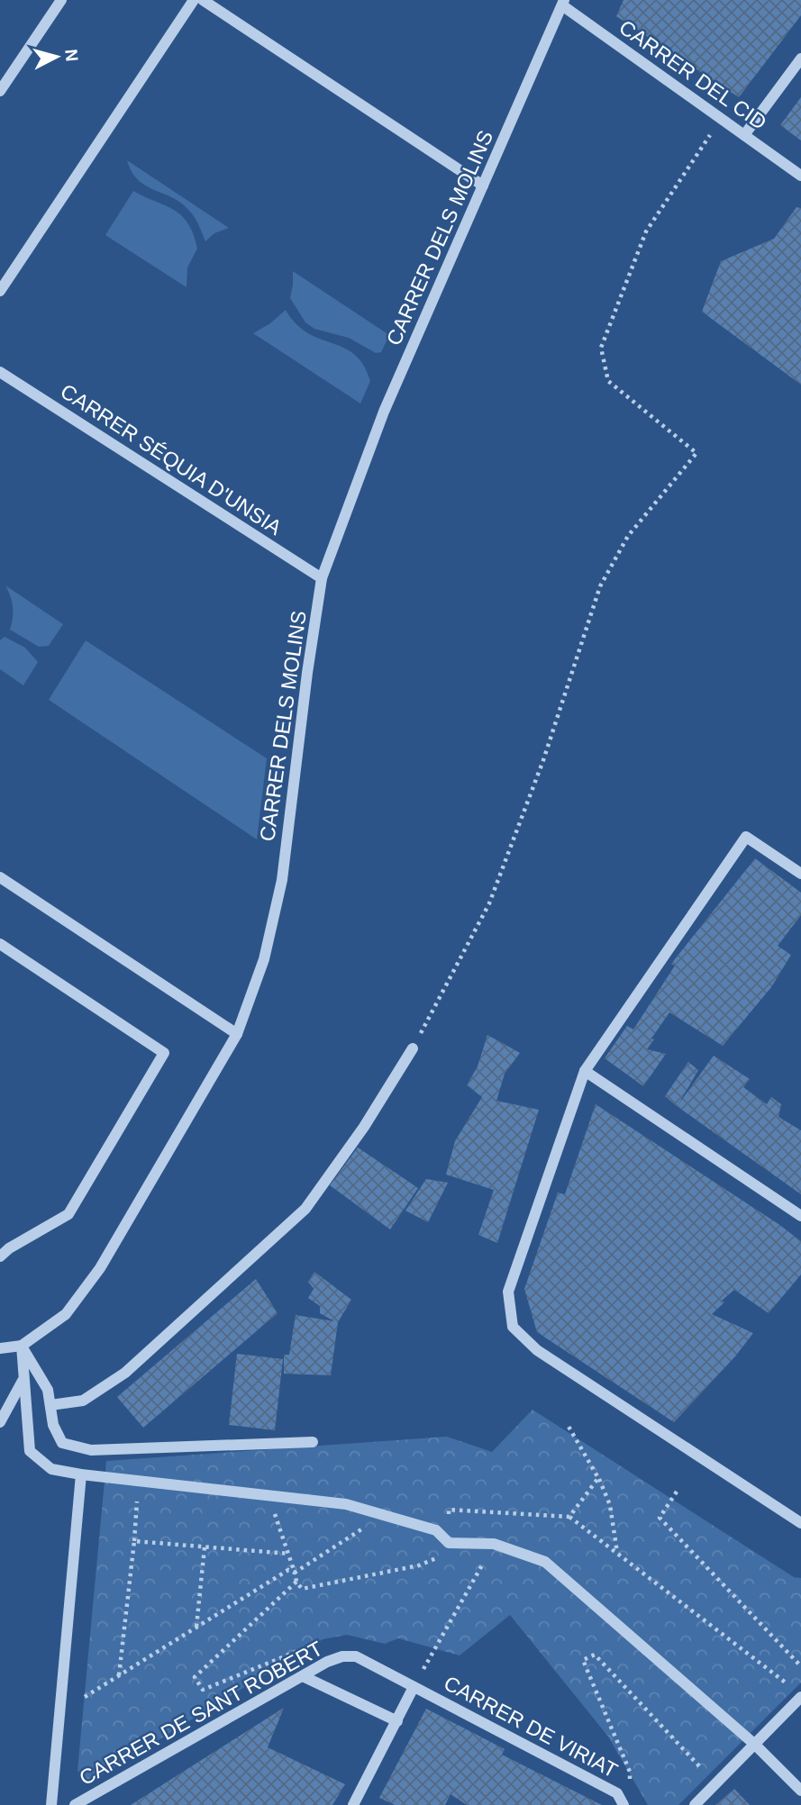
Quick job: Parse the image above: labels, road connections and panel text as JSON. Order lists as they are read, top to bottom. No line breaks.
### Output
{"streets":{"street":["CARRER DEL CID","CARRER DELS MOLINS","CARRER SÉQUIA D'UNSIA","CARRER DE SANT ROBERT","CARRER DE VIRIAT"]},"crossings":[["CARRER DEL CID","CARRER DELS MOLINS"],["CARRER DELS MOLINS","CARRER SÉQUIA D'UNSIA"],["CARRER DE SANT ROBERT","CARRER DE VIRIAT"]],"north":"right"}
